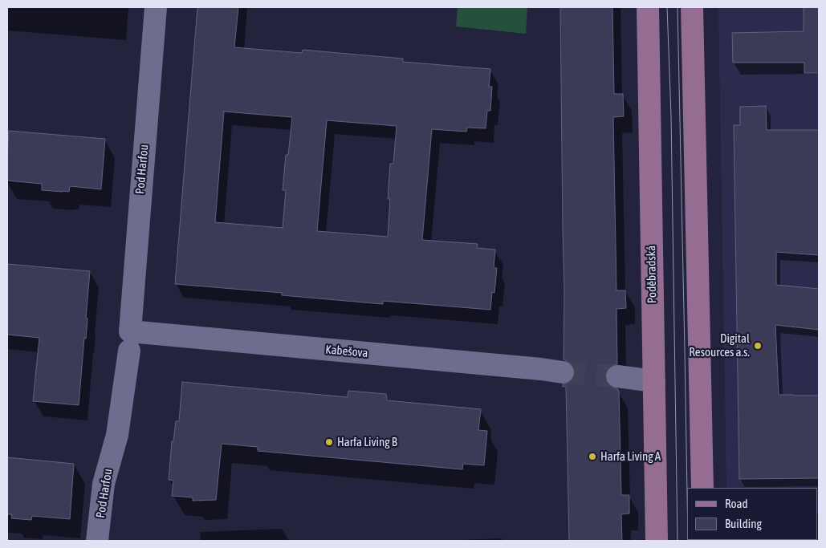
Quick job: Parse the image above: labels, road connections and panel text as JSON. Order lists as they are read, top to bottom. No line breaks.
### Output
{"streets":{"main road":["Poděbradská"],"street":["Pod Harfou","Kabešova"]},"crossings":[["Pod Harfou","Kabešova"]],"places":["Digital Resources a.s.","Harfa Living B","Harfa Living A"],"legend":["Road","Building"]}
